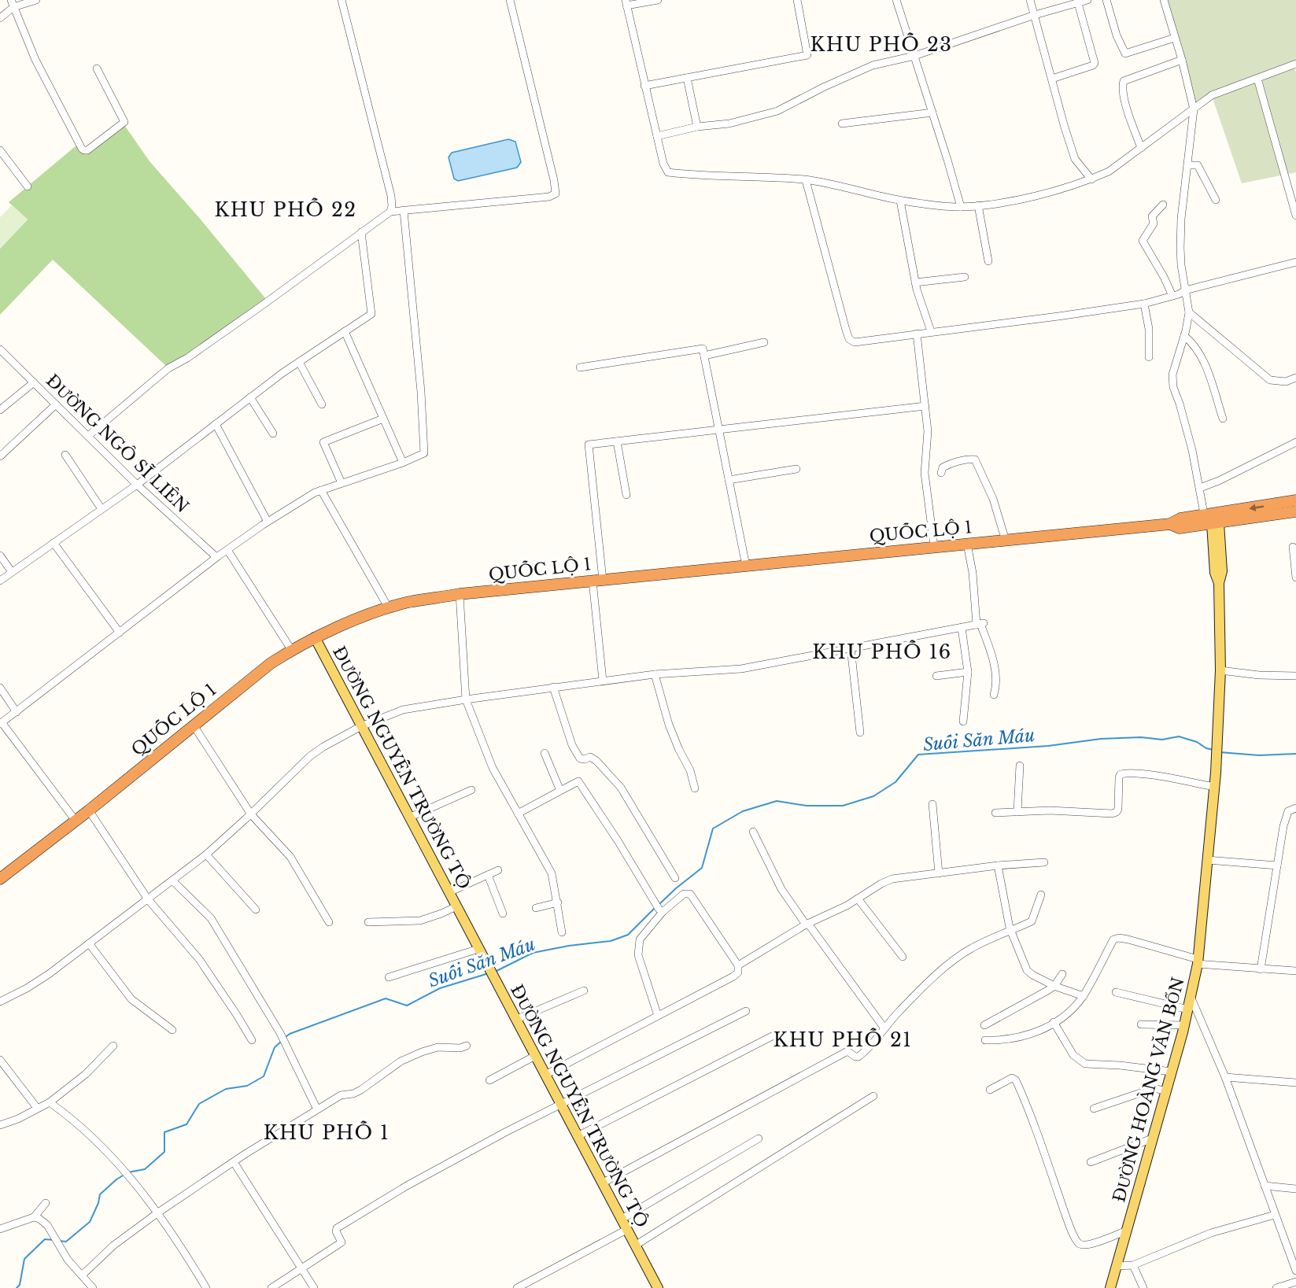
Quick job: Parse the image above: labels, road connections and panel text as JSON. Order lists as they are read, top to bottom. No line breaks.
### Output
{"streets":{"highway":["QUỐC LỘ 1"],"main road":["ĐƯỜNG NGUYỄN TRƯỜNG TỘ","ĐƯỜNG HOÀNG VĂN BỔN"],"street":["ĐƯỜNG NGÔ SĨ LIÊN"]},"crossings":[["QUỐC LỘ 1","ĐƯỜNG NGUYỄN TRƯỜNG TỘ"],["QUỐC LỘ 1","ĐƯỜNG HOÀNG VĂN BỔN"]],"districts":["KHU PHỐ 23","KHU PHỐ 22","KHU PHỐ 16","KHU PHỐ 21","KHU PHỐ 1"],"water":["Suối Săn Máu"]}
